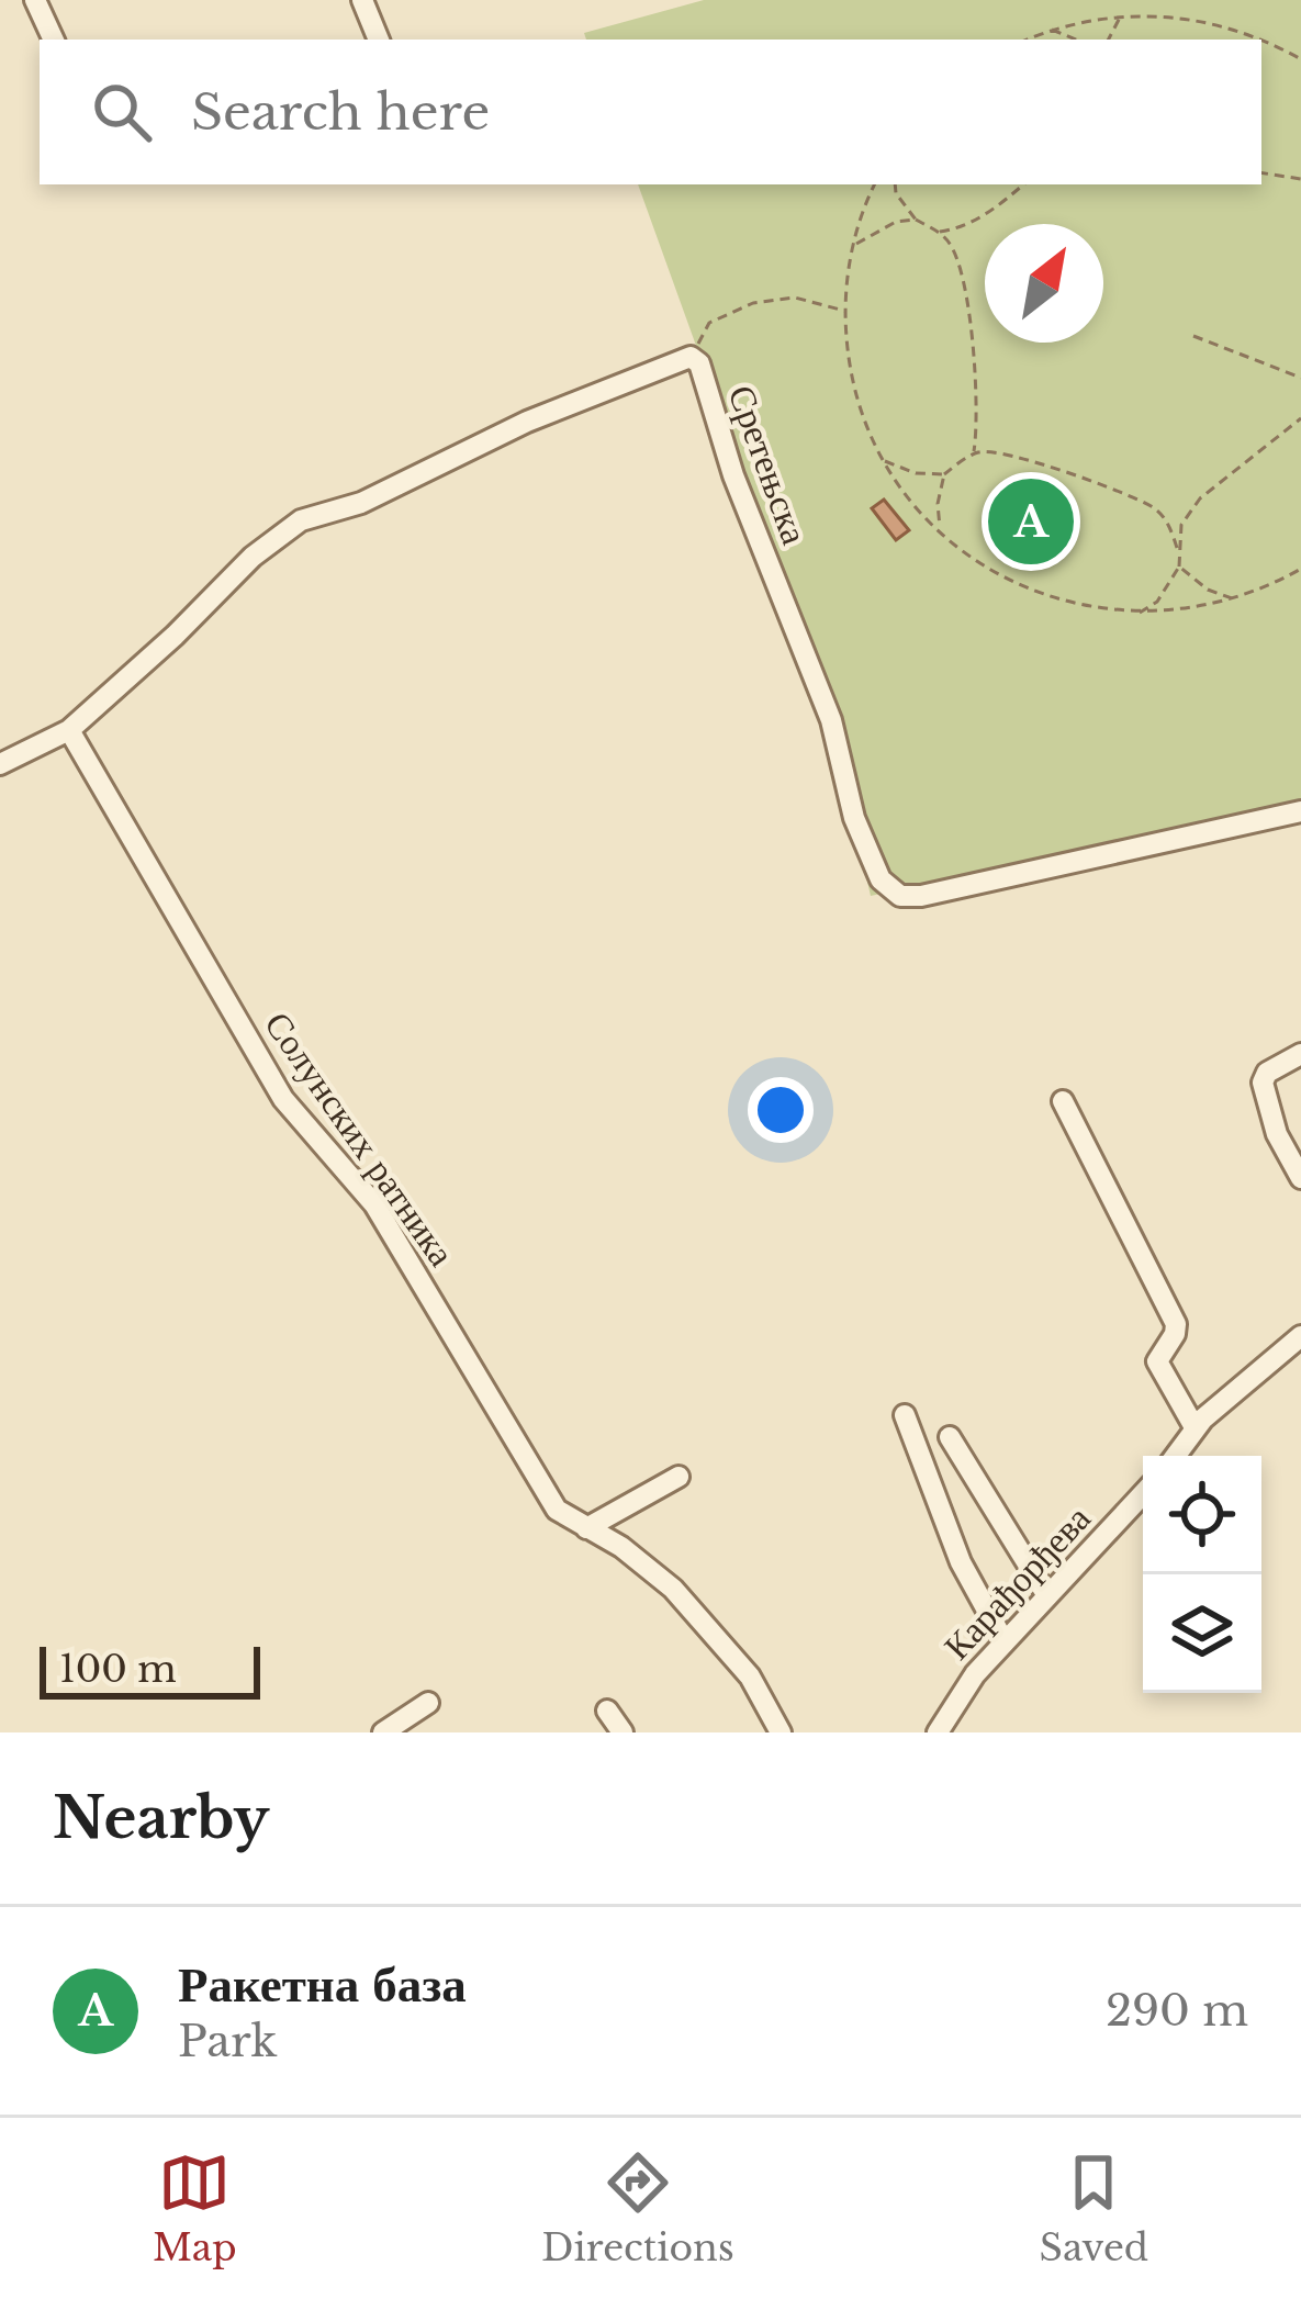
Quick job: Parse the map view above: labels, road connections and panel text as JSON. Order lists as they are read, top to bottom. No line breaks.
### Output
{"streets":{"street":["Сретењска","Солунских ратника","Карађорђева"]},"crossings":[["Сретењска","Солунских ратника"]],"scale_bar":"100 m","north":"top right","page":{"search":"Search here","pins":"A","scale":"100 m","heading":"Nearby","list":[{"mark":"A","name":"Ракетна база","note":"Park","value":"290 m"}],"nav":["Map","Directions","Saved"]}}
